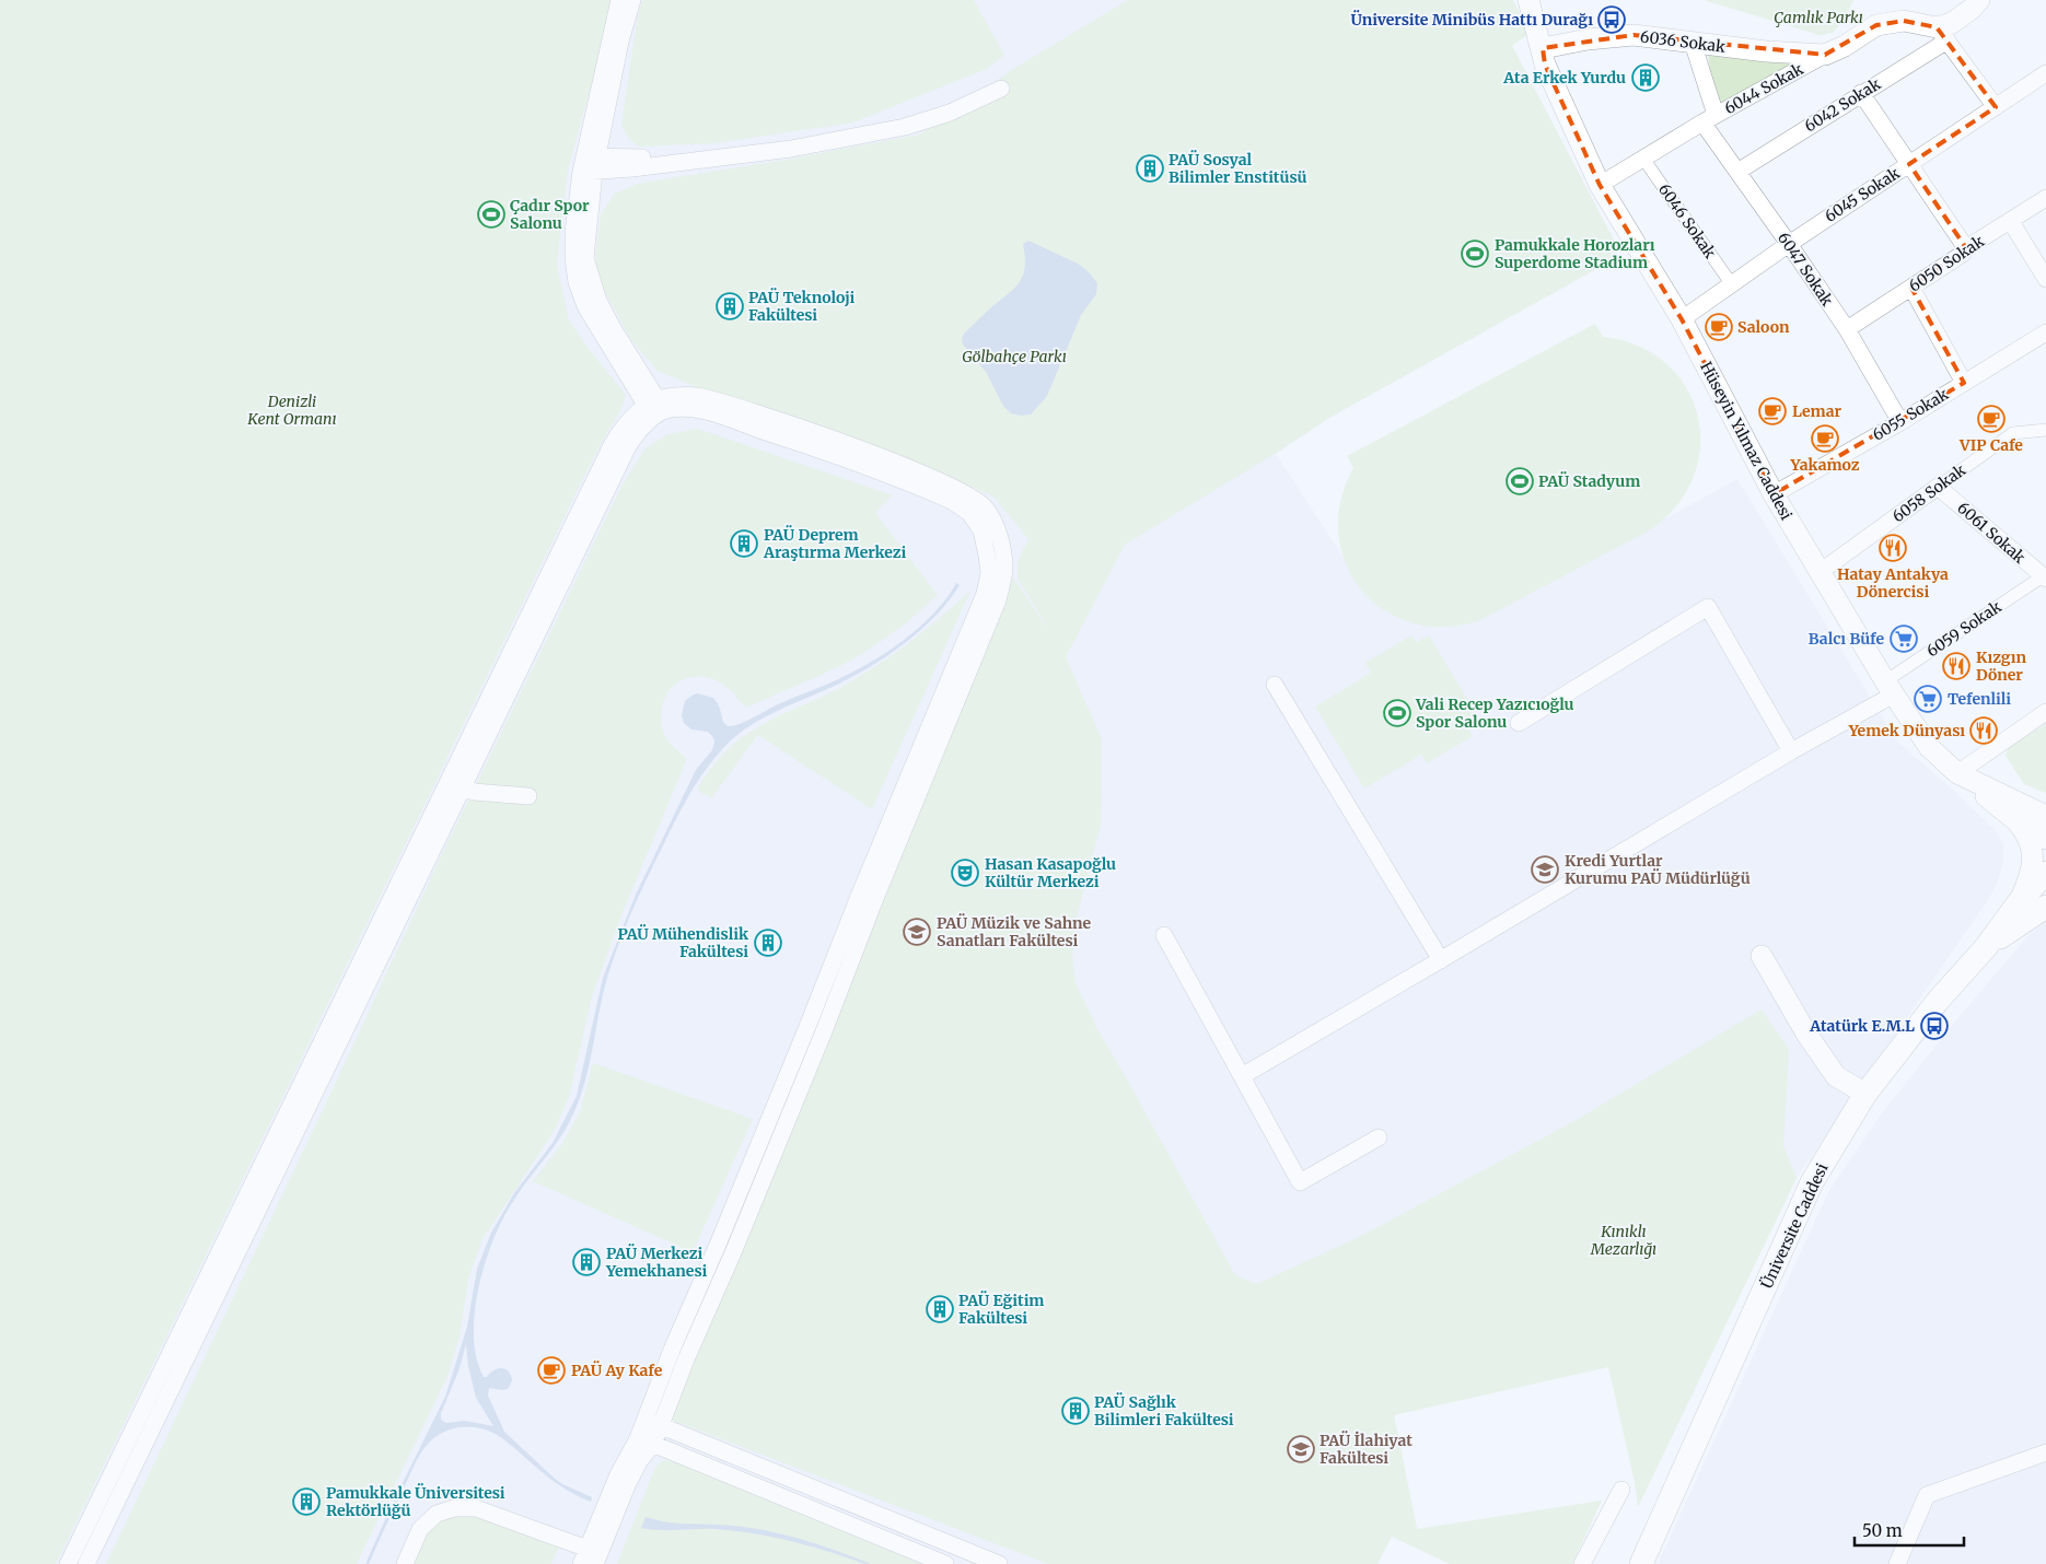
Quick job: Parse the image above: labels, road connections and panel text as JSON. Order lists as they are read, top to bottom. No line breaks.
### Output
{"streets":{"main road":["Üniversite Caddesi"],"street":["6036 Sokak","6044 Sokak","6042 Sokak","6045 Sokak","6046 Sokak","6050 Sokak","6047 Sokak","6055 Sokak","Hüseyin Yılmaz Caddesi","6058 Sokak","6061 Sokak","6059 Sokak"]},"crossings":[["6036 Sokak","6044 Sokak"],["6036 Sokak","6047 Sokak"],["6036 Sokak","Hüseyin Yılmaz Caddesi"],["6044 Sokak","6042 Sokak"],["6044 Sokak","6046 Sokak"],["6044 Sokak","6047 Sokak"],["6044 Sokak","Hüseyin Yılmaz Caddesi"],["6042 Sokak","6047 Sokak"],["6045 Sokak","6046 Sokak"],["6045 Sokak","6047 Sokak"],["6045 Sokak","Hüseyin Yılmaz Caddesi"],["6050 Sokak","6047 Sokak"],["6047 Sokak","6055 Sokak"],["6055 Sokak","Hüseyin Yılmaz Caddesi"],["Hüseyin Yılmaz Caddesi","6058 Sokak"],["Hüseyin Yılmaz Caddesi","6059 Sokak"],["6058 Sokak","6061 Sokak"],["6061 Sokak","6059 Sokak"]],"parks":["Çamlık Parkı","Gölbahçe Parkı","Denizli Kent Ormanı","Kınıklı Mezarlığı"],"places":{"bus stop":["Üniversite Minibüs Hattı Durağı","Atatürk E.M.L"],"building":["Ata Erkek Yurdu","PAÜ Sosyal Bilimler Enstitüsü","PAÜ Teknoloji Fakültesi","PAÜ Deprem Araştırma Merkezi","PAÜ Mühendislik Fakültesi","PAÜ Merkezi Yemekhanesi","PAÜ Eğitim Fakültesi","PAÜ Sağlık Bilimleri Fakültesi","Pamukkale Üniversitesi Rektörlüğü"],"sports":["Çadır Spor Salonu","Pamukkale Horozları Superdome Stadium","PAÜ Stadyum","Vali Recep Yazıcıoğlu Spor Salonu"],"cafe":["Saloon","Lemar","VIP Cafe","Yakamoz","PAÜ Ay Kafe"],"restaurant":["Hatay Antakya Dönercisi","Kızgın Döner","Yemek Dünyası"],"supermarket":["Balcı Büfe","Tefenlili"],"school or university":["Kredi Yurtlar Kurumu PAÜ Müdürlüğü","PAÜ Müzik ve Sahne Sanatları Fakültesi","PAÜ İlahiyat Fakültesi"],"theatre":["Hasan Kasapoğlu Kültür Merkezi"]},"scale_bar":"50 m"}
